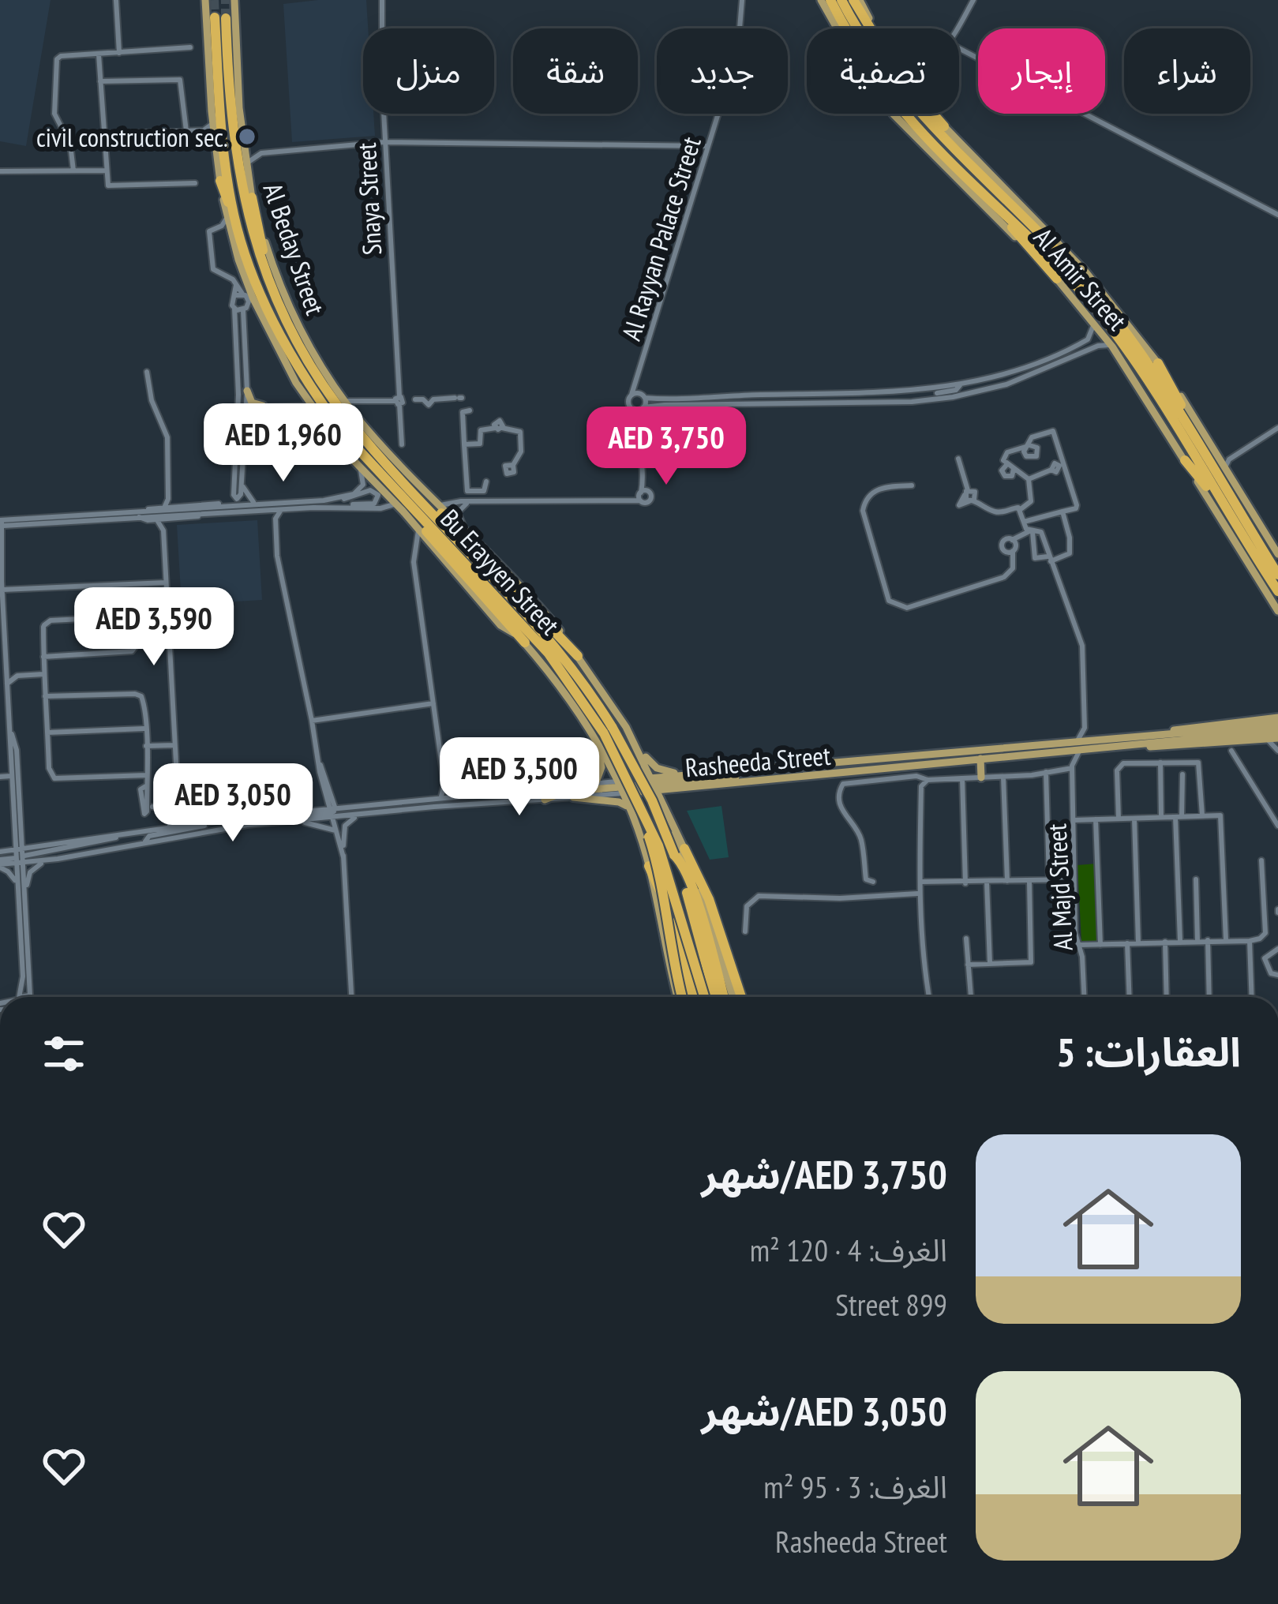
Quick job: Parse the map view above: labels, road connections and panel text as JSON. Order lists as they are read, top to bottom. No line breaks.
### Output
{"streets":{"highway":["Al Amir Street","Bu Erayyen Street"],"main road":["Al Beday Street","Rasheeda Street"],"street":["Snaya Street","Al Rayyan Palace Street","Al Majd Street"]},"crossings":[["Al Beday Street","Bu Erayyen Street"],["Al Beday Street","Rasheeda Street"],["Bu Erayyen Street","Rasheeda Street"]],"places":["civil construction sec."],"page":{"chip":["شراء","إيجار","تصفية","جديد","شقة","منزل"],"price":["AED 1,960","AED 3,750","AED 3,590","AED 3,500","AED 3,050"],"heading":"العقارات: 5","list":[{"name":"AED 3,750/شهر","note":"الغرف: 4 · 120 m² · Street 899"},{"name":"AED 3,050/شهر","note":"الغرف: 3 · 95 m² · Rasheeda Street"}]}}
